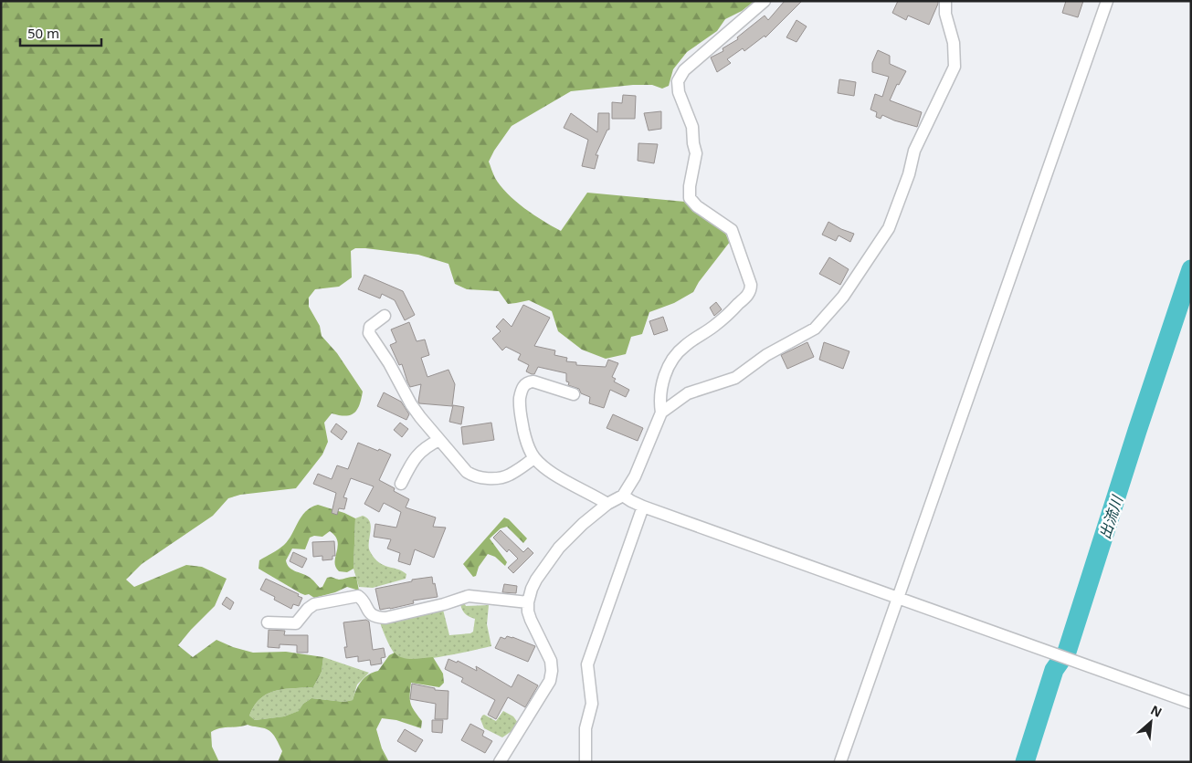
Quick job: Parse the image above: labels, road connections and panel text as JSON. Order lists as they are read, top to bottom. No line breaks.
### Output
{"water":["出流川"],"scale_bar":"50 m","north":"top right"}
